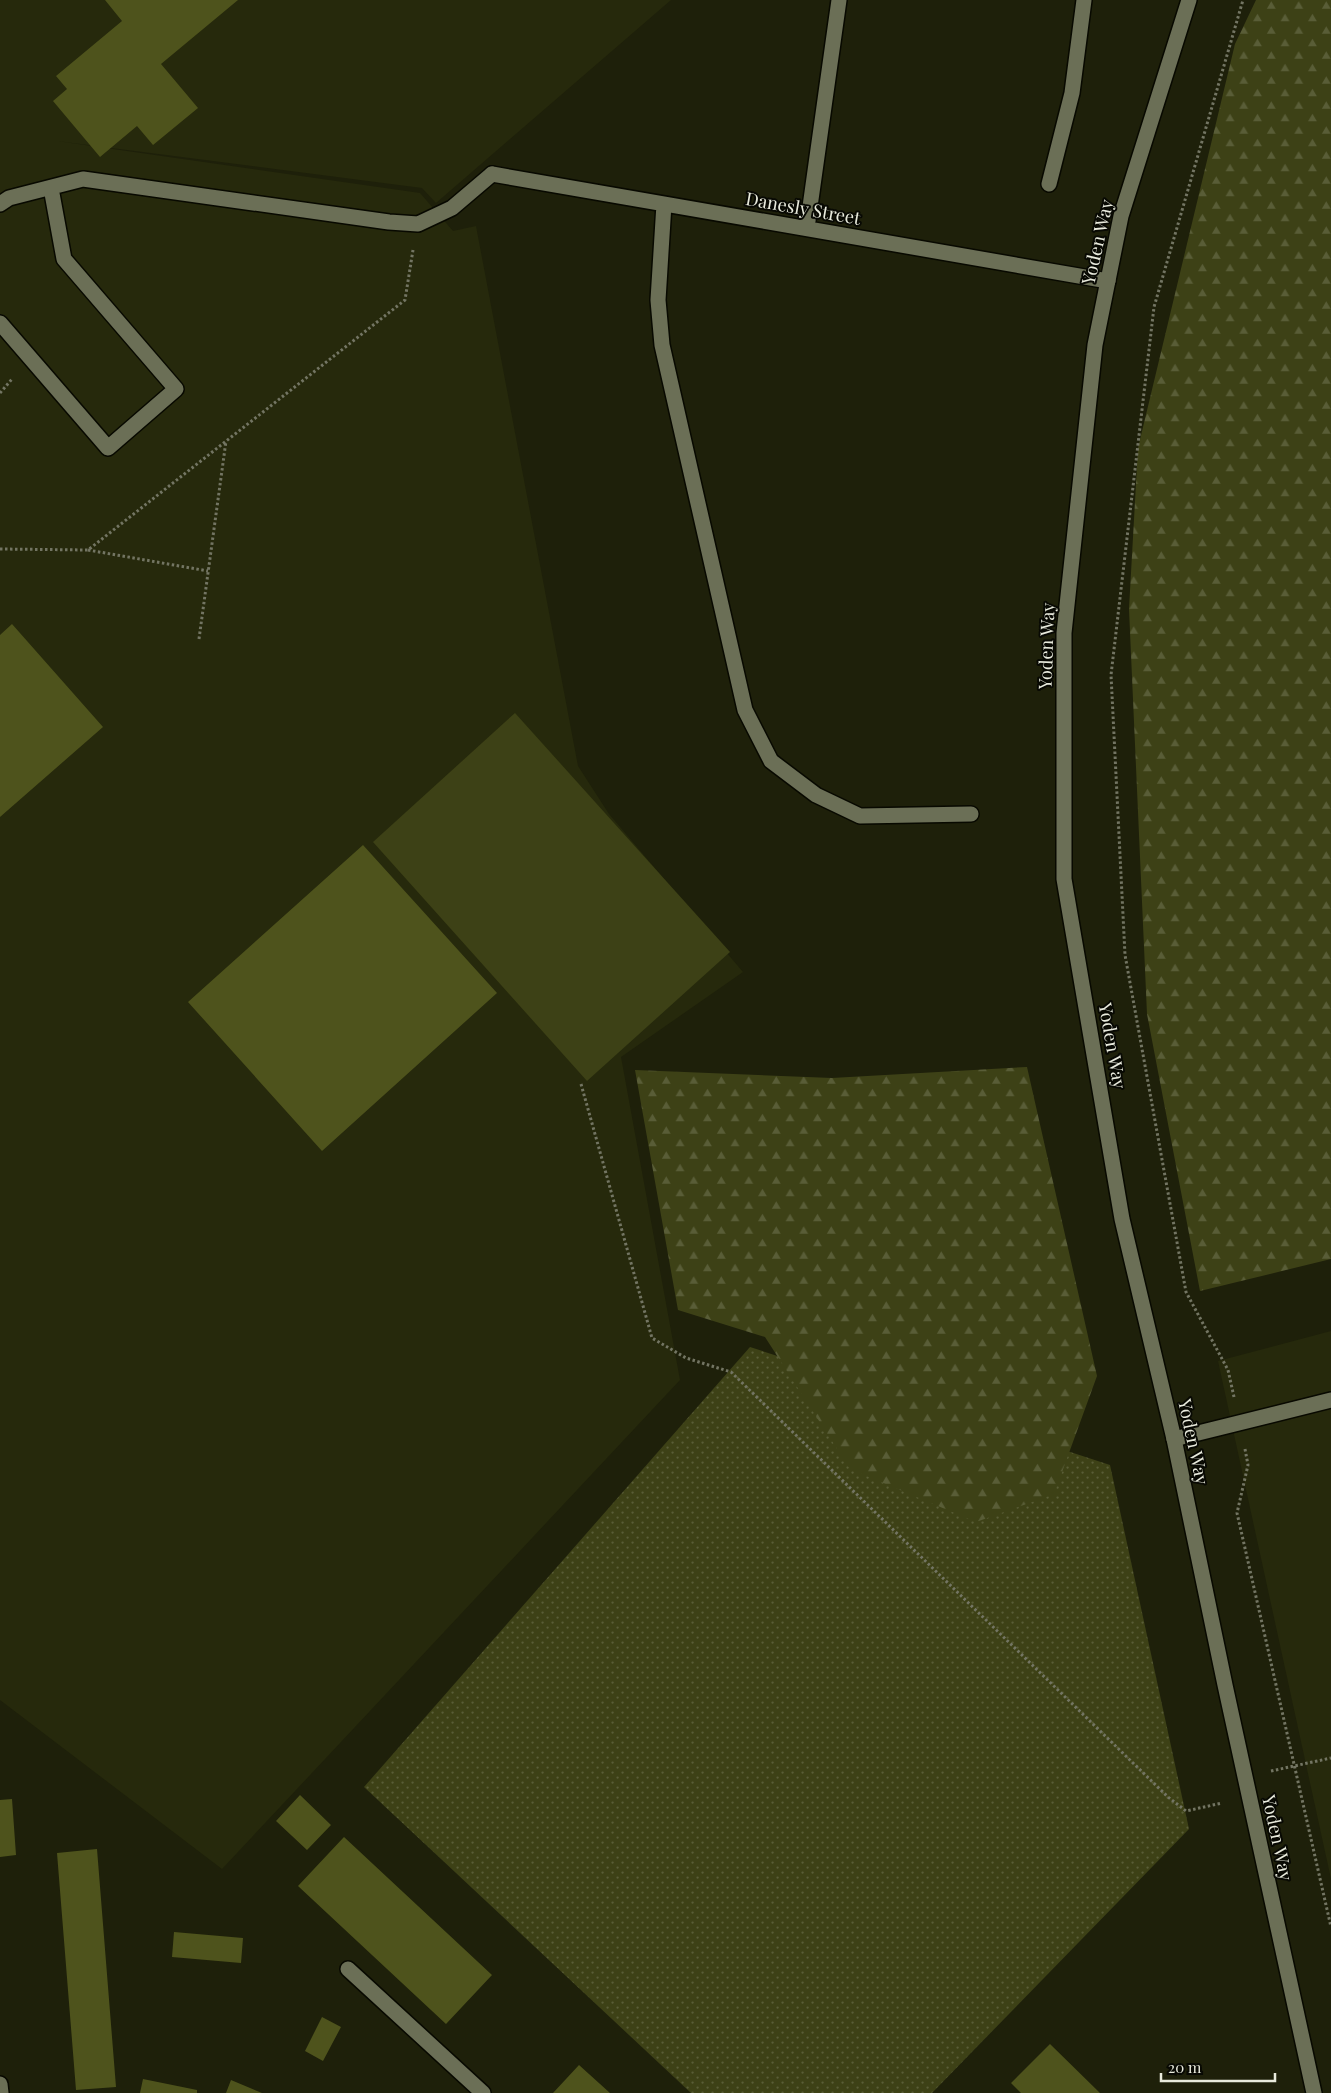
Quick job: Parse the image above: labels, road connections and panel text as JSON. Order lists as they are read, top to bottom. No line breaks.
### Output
{"streets":{"main road":["Danesly Street","Yoden Way"]},"crossings":[["Danesly Street","Yoden Way"]],"scale_bar":"20 m"}
